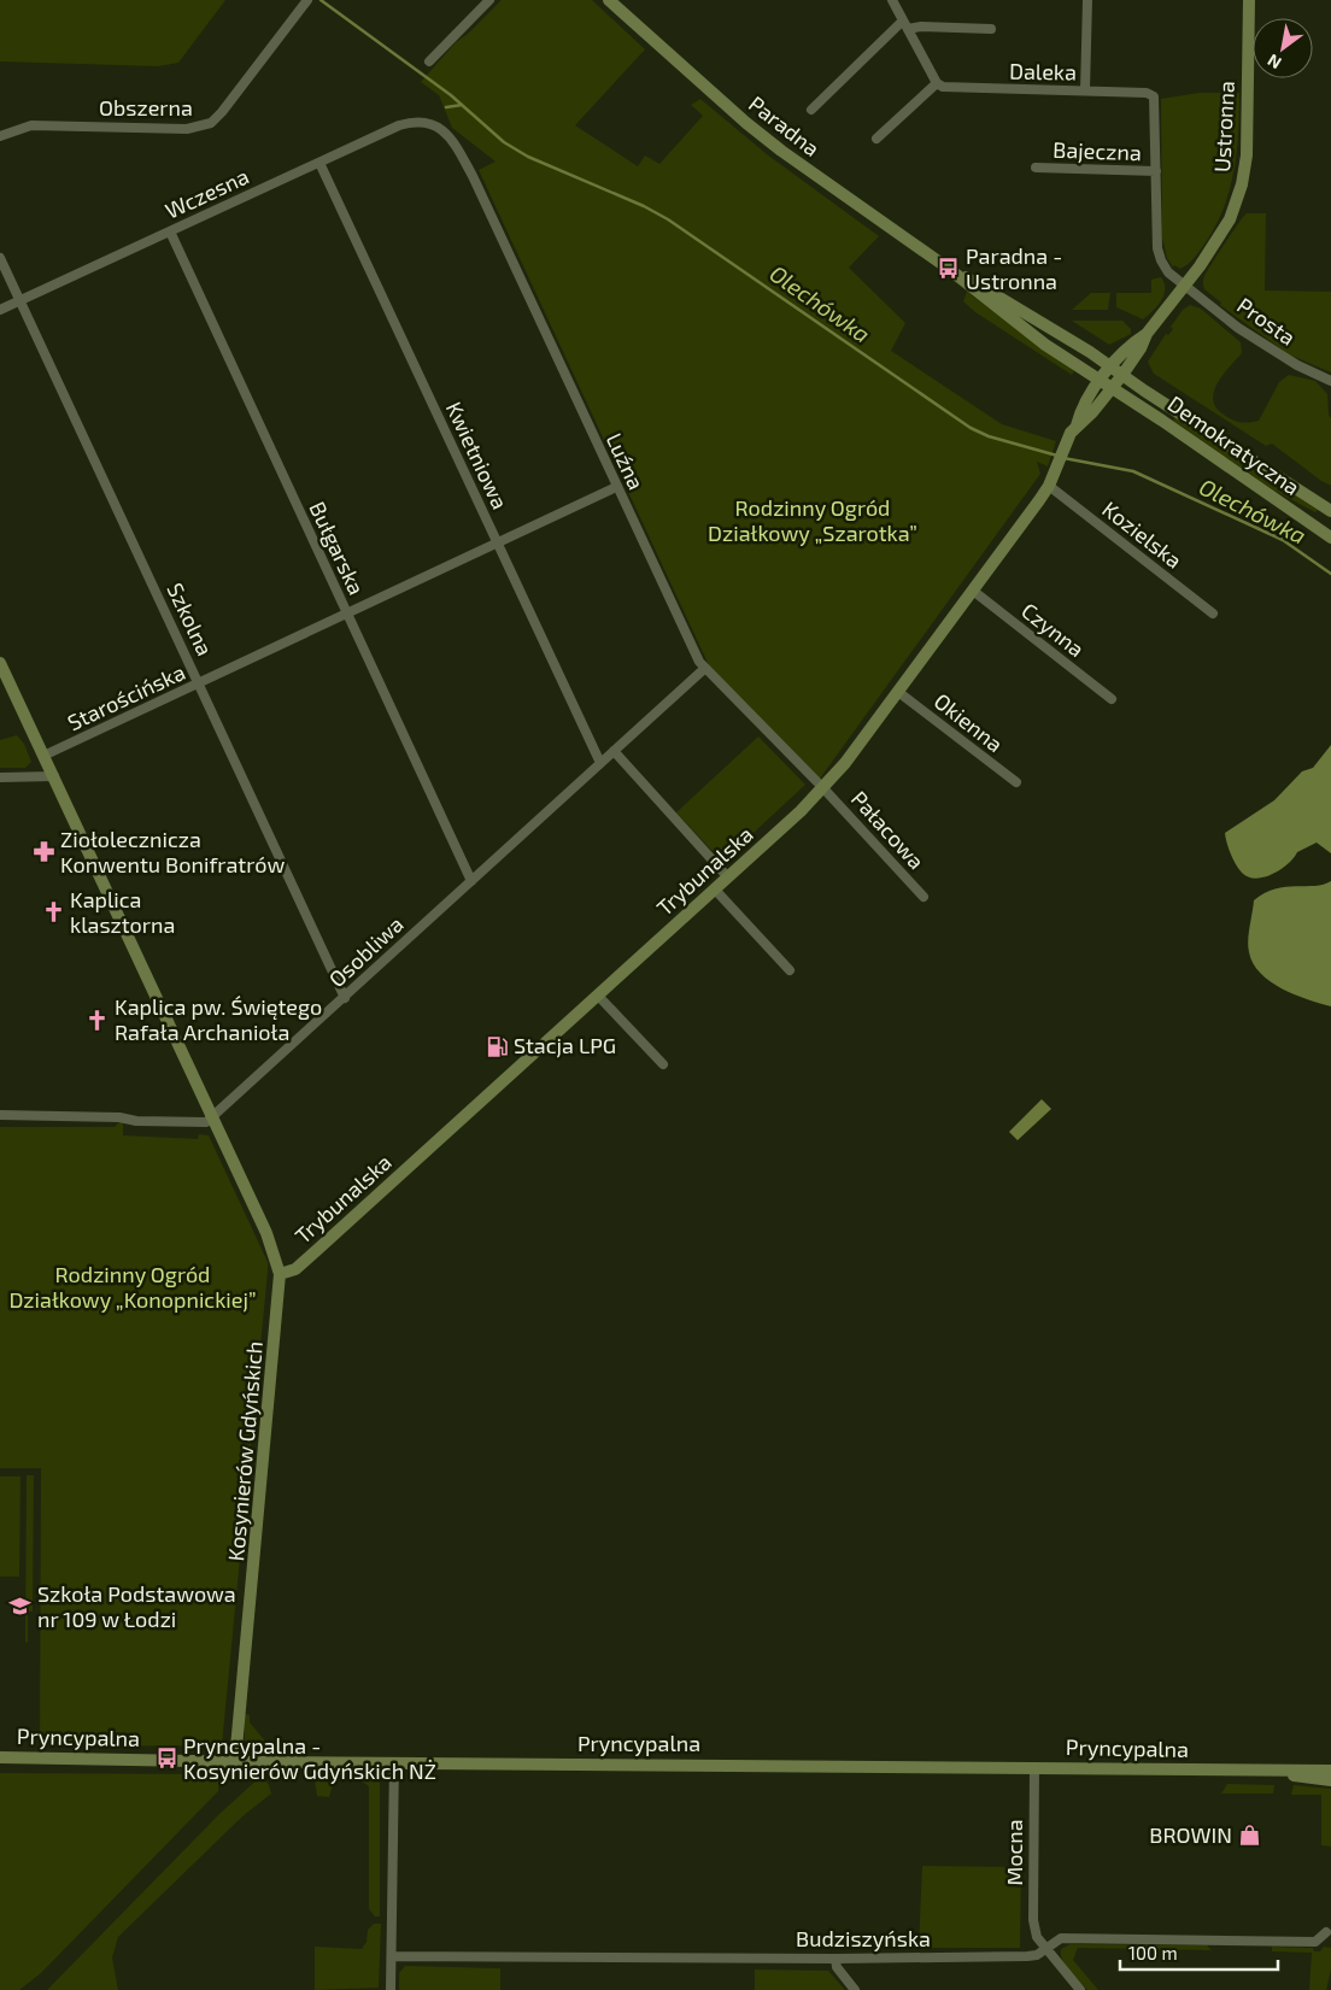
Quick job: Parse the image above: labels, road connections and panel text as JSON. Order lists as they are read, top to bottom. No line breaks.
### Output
{"streets":{"street":["Daleka","Obszerna","Paradna","Ustronna","Bajeczna","Wczesna","Prosta","Demokratyczna","Kwietniowa","Luźna","Kozielska","Bułgarska","Szkolna","Czynna","Starościńska","Okienna","Pałacowa","Trybunalska","Osobliwa","Kosynierów Gdyńskich","Pryncypalna","Mocna","Budziszyńska"]},"crossings":[["Daleka","Prosta"],["Paradna","Ustronna"],["Paradna","Demokratyczna"],["Paradna","Trybunalska"],["Ustronna","Prosta"],["Ustronna","Demokratyczna"],["Ustronna","Trybunalska"],["Bajeczna","Prosta"],["Wczesna","Kwietniowa"],["Wczesna","Luźna"],["Wczesna","Bułgarska"],["Wczesna","Szkolna"],["Demokratyczna","Trybunalska"],["Kwietniowa","Starościńska"],["Kwietniowa","Osobliwa"],["Luźna","Starościńska"],["Luźna","Pałacowa"],["Luźna","Trybunalska"],["Luźna","Osobliwa"],["Kozielska","Trybunalska"],["Bułgarska","Starościńska"],["Bułgarska","Osobliwa"],["Szkolna","Starościńska"],["Szkolna","Osobliwa"],["Czynna","Trybunalska"],["Starościńska","Kosynierów Gdyńskich"],["Okienna","Trybunalska"],["Pałacowa","Trybunalska"],["Trybunalska","Kosynierów Gdyńskich"],["Osobliwa","Kosynierów Gdyńskich"],["Kosynierów Gdyńskich","Pryncypalna"],["Pryncypalna","Mocna"],["Mocna","Budziszyńska"]],"water":["Olechówka"],"parks":["Rodzinny Ogród Działkowy „Szarotka”","Rodzinny Ogród Działkowy „Konopnickiej”"],"places":{"bus stop":["Paradna - Ustronna","Pryncypalna - Kosynierów Gdyńskich NŻ"],"pharmacy":["Ziołolecznicza Konwentu Bonifratrów"],"church":["Kaplica klasztorna","Kaplica pw. Świętego Rafała Archanioła"],"fuel station":["Stacja LPG"],"school or university":["Szkoła Podstawowa nr 109 w Łodzi"],"shop":["BROWIN"]},"scale_bar":"100 m","north":"bottom left"}
